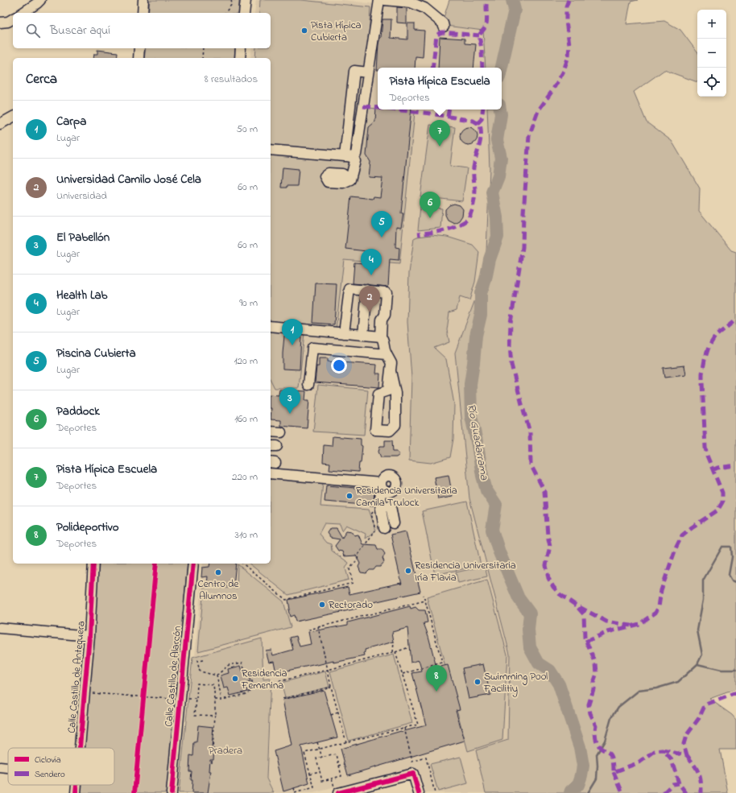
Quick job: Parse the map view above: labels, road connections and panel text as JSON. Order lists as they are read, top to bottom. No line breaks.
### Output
{"streets":{"street":["Calle Castillo de Alarcón","Calle Castillo de Antequera"]},"water":["Río Guadarrama"],"parks":["Pradera"],"places":["Pista Hípica Cubierta","Residencia Universitaria Camila Trulock","Residencia Universitaria Iría Flavia","Centro de Alumnos","Rectorado","Residencia Femenina","Swimming Pool Facilitiy"],"legend":["Ciclovía","Sendero"],"page":{"map_buttons":["+","−"],"search":"Buscar aquí","heading":["Cerca","8 resultados"],"popup":["Pista Hípica Escuela","Deportes"],"list":[{"mark":"1","name":"Carpa","note":"Lugar","value":"50 m"},{"mark":"2","name":"Universidad Camilo José Cela","note":"Universidad","value":"60 m"},{"mark":"3","name":"El Pabellón","note":"Lugar","value":"60 m"},{"mark":"4","name":"Health Lab","note":"Lugar","value":"90 m"},{"mark":"5","name":"Piscina Cubierta","note":"Lugar","value":"120 m"},{"mark":"6","name":"Paddock","note":"Deportes","value":"160 m"},{"mark":"7","name":"Pista Hípica Escuela","note":"Deportes","value":"220 m"},{"mark":"8","name":"Polideportivo","note":"Deportes","value":"310 m"}],"pins":["7","6","5","4","2","1","3","8"]}}
